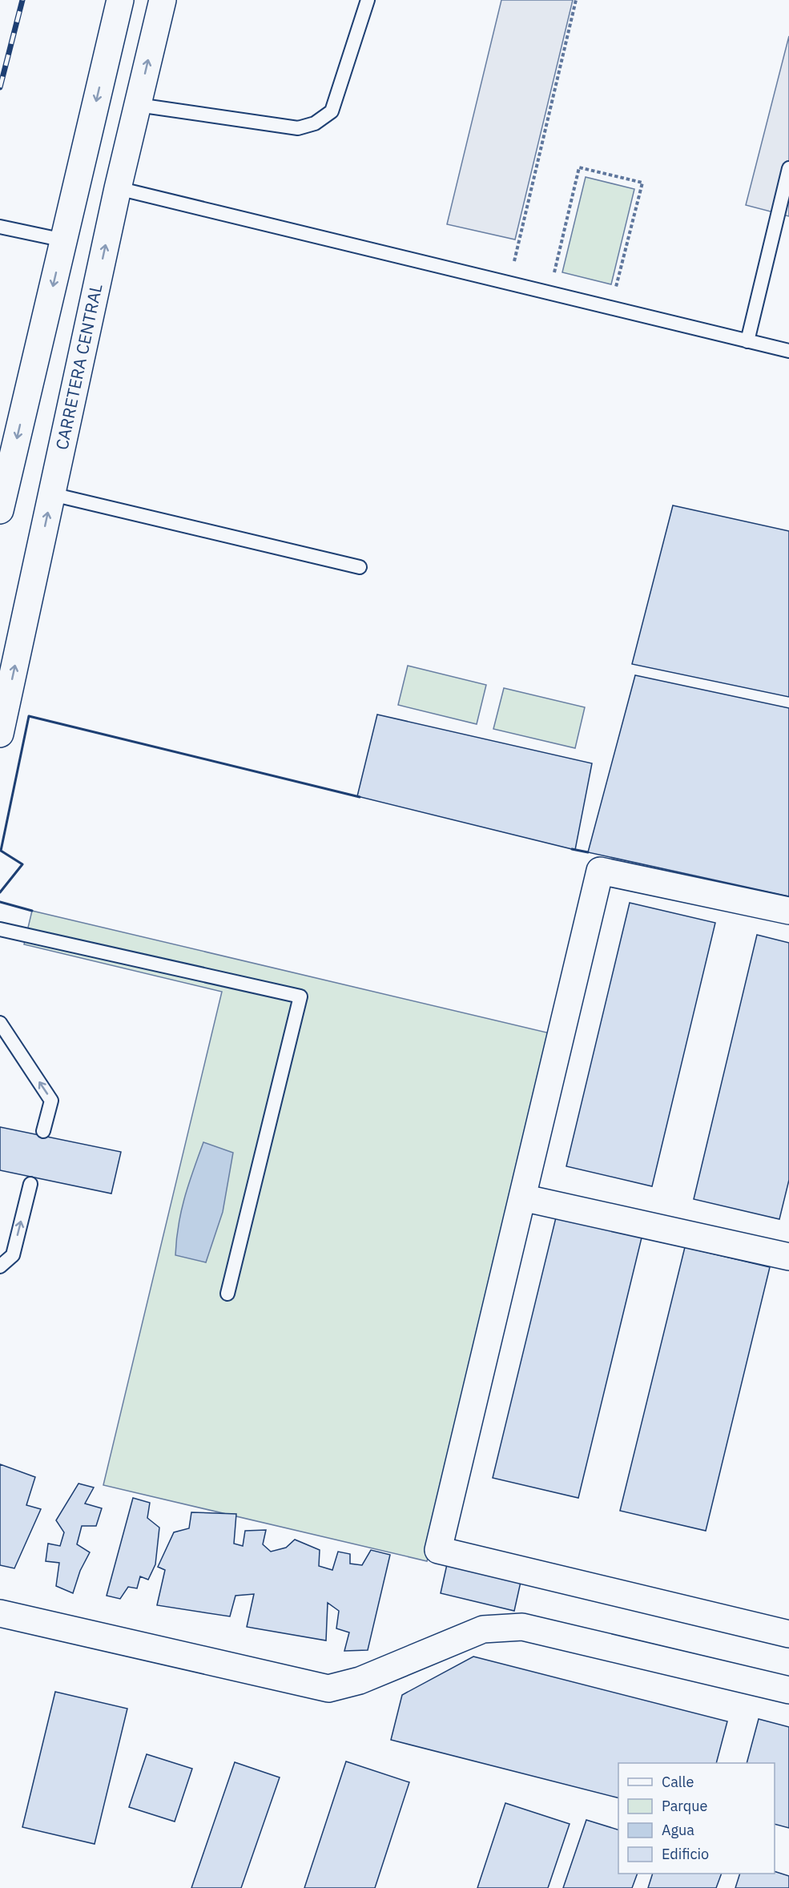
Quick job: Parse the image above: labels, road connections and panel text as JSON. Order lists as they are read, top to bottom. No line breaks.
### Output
{"streets":{"main road":["CARRETERA CENTRAL"]},"legend":["Calle","Parque","Agua","Edificio"]}
